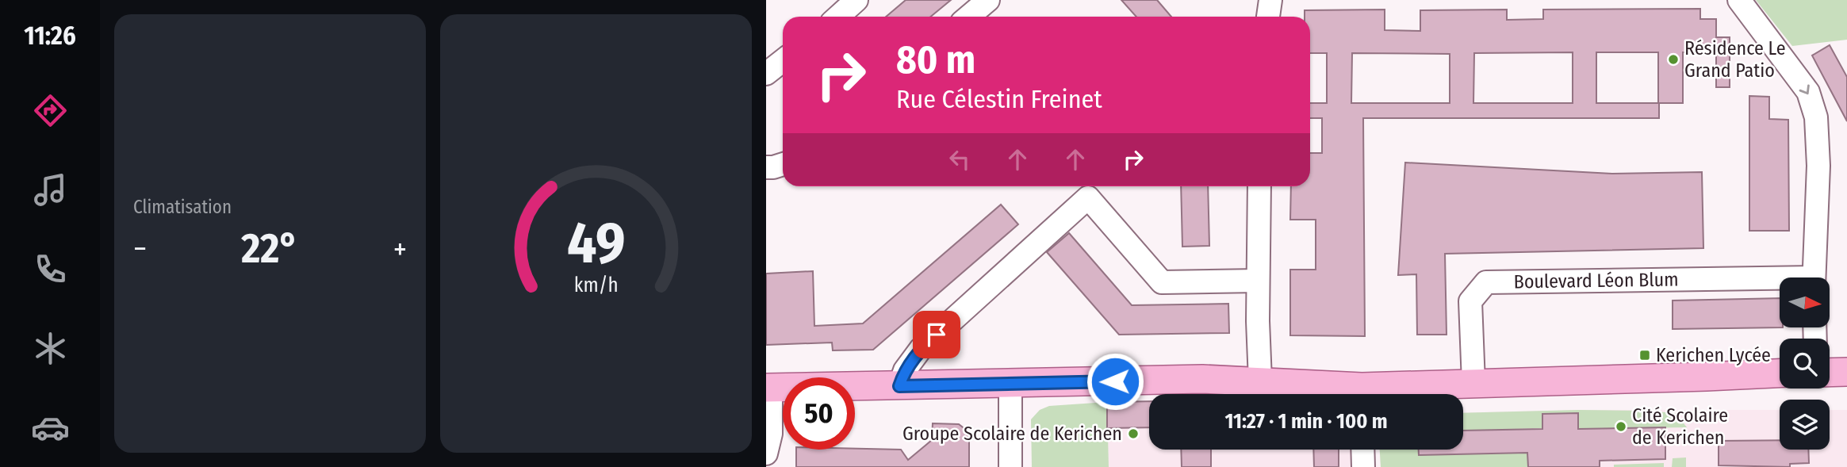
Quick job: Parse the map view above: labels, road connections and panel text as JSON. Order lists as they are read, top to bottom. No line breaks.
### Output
{"streets":{"street":["Boulevard Léon Blum"]},"places":{"other":["Résidence Le Grand Patio","Cité Scolaire de Kerichen","Groupe Scolaire de Kerichen"],"transit":["Kerichen Lycée"]},"north":"right","page":{"tabs":"11:26","tile":"Climatisation","turn":["80 m","Rue Célestin Freinet"],"heat":["−","22°","+"],"limit":"50","trip":"11:27 · 1 min · 100 m","gauge":["49","km/h"]}}
